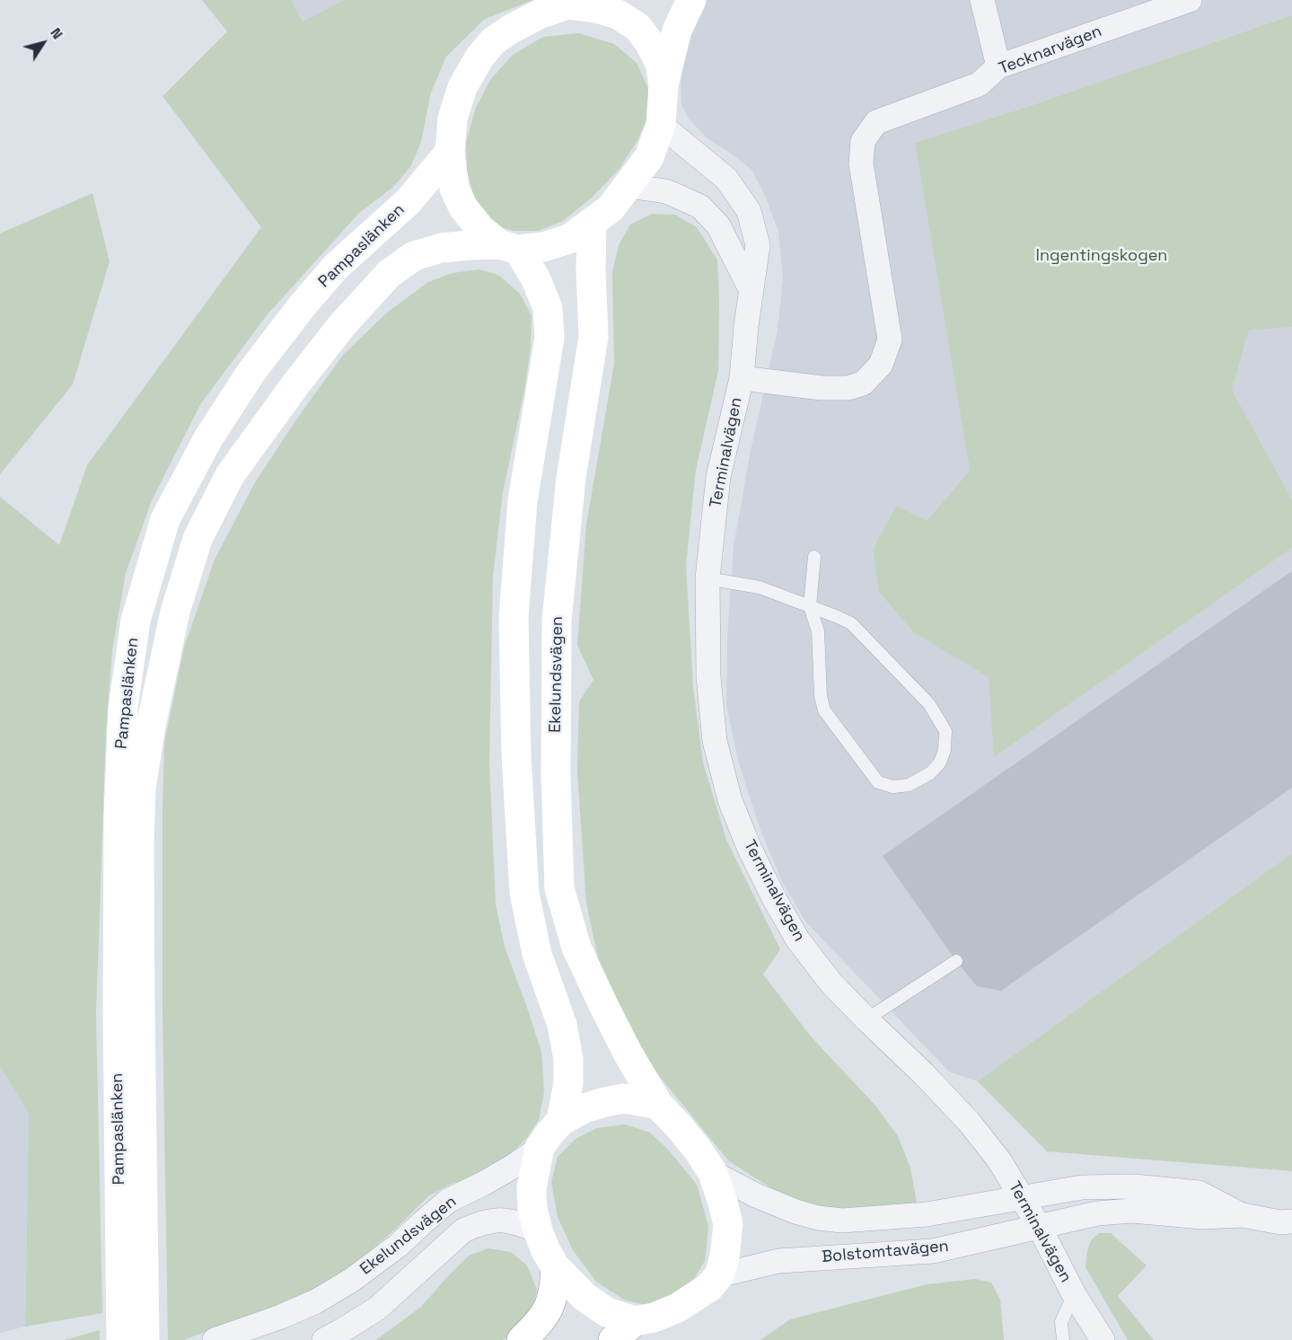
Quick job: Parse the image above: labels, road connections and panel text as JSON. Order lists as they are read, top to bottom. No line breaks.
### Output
{"streets":{"main road":["Pampaslänken","Ekelundsvägen"],"street":["Tecknarvägen","Terminalvägen","Bolstomtavägen"]},"crossings":[["Tecknarvägen","Terminalvägen"],["Terminalvägen","Bolstomtavägen"],["Ekelundsvägen","Bolstomtavägen"]],"parks":["Ingentingskogen"],"north":"top right"}
